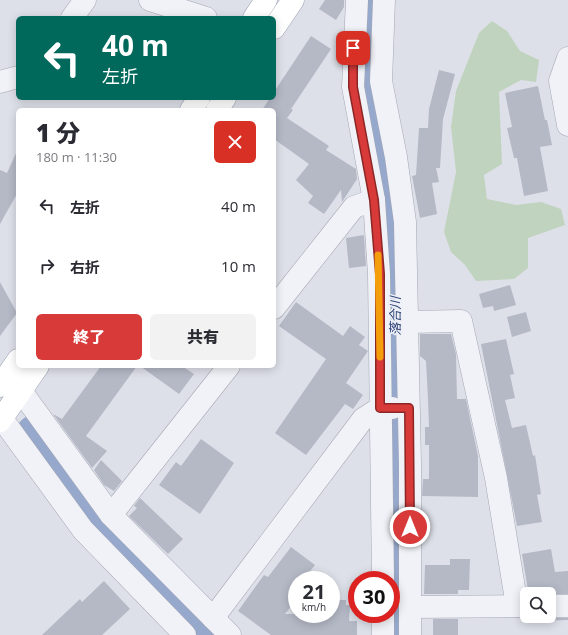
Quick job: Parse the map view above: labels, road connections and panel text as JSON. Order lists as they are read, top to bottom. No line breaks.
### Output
{"water":["落合川"],"page":{"turn":["40 m","左折"],"heading":["1 分","180 m · 11:30"],"list":[{"name":"左折","value":"40 m"},{"name":"右折","value":"10 m"}],"buttons":["終了","共有"],"speed":"21 km/h","limit":"30"}}
